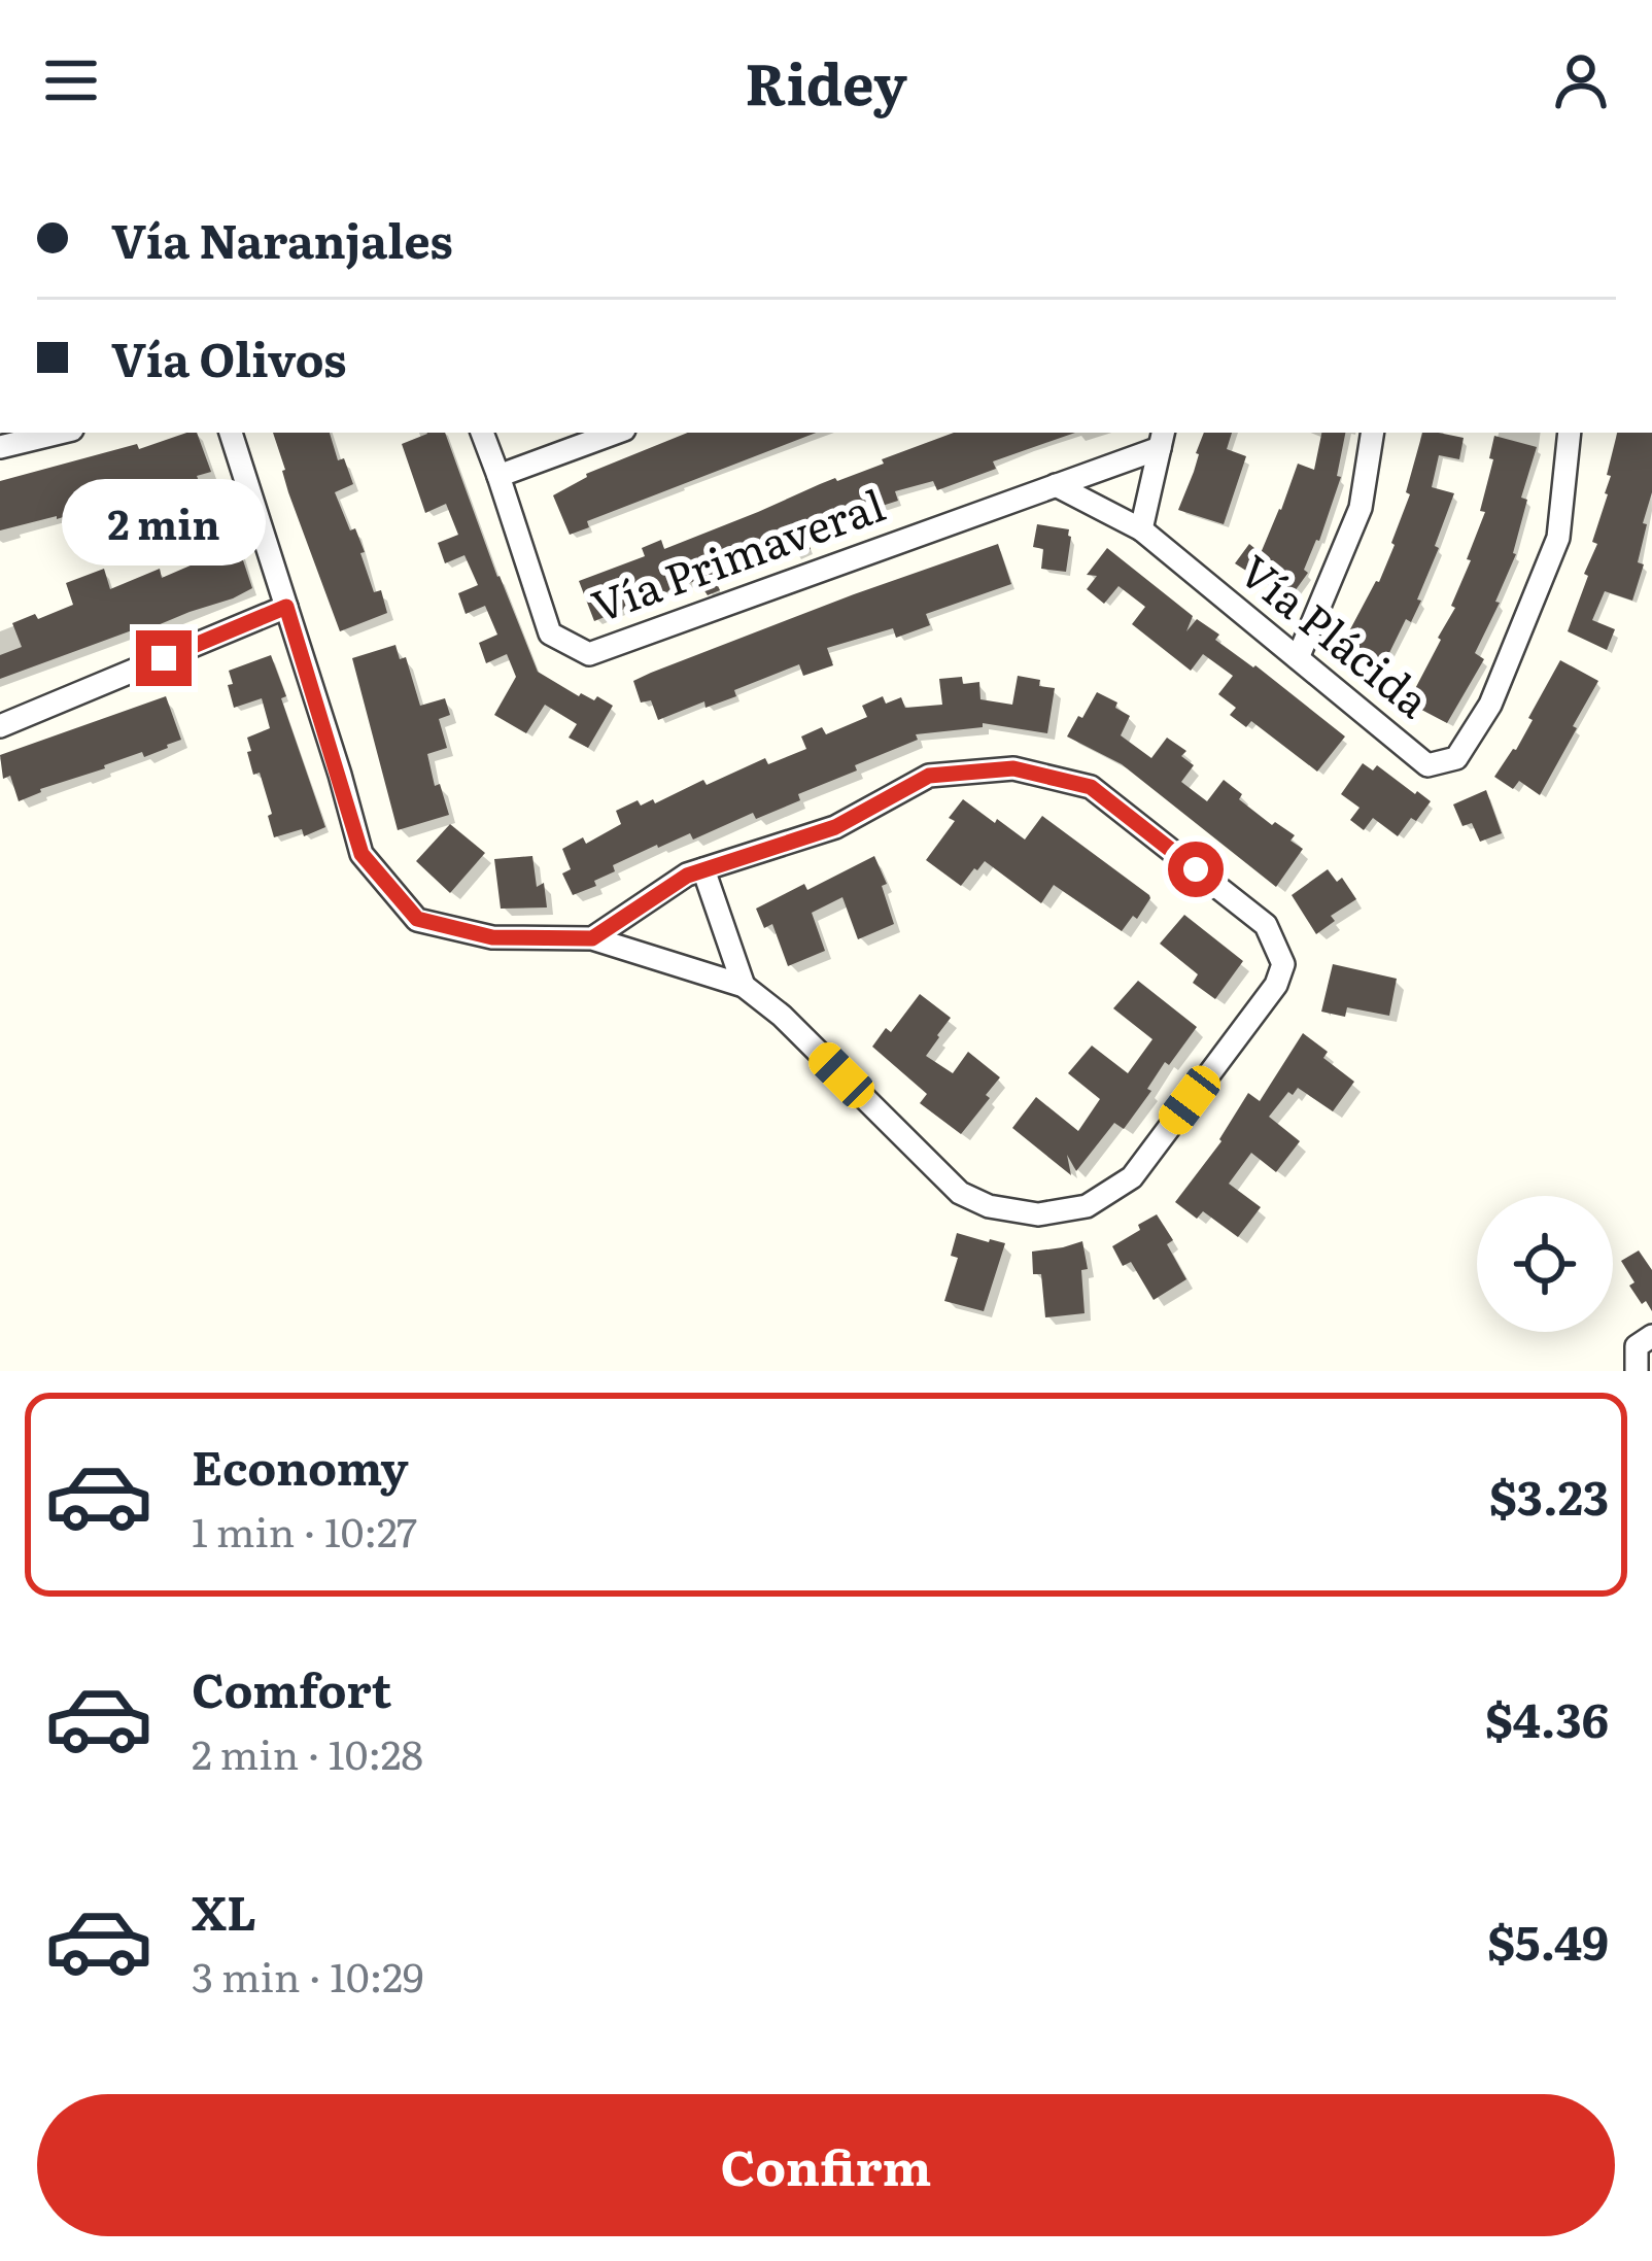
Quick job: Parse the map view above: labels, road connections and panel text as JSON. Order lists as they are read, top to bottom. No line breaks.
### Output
{"streets":{"street":["Vía Primaveral","Vía Plácida"]},"crossings":[["Vía Primaveral","Vía Plácida"]],"page":{"header":"Ridey","banner":["Vía Naranjales","Vía Olivos"],"bubble":"2 min","list":[{"name":"Economy","note":"1 min · 10:27","value":"$3.23"},{"name":"Comfort","note":"2 min · 10:28","value":"$4.36"},{"name":"XL","note":"3 min · 10:29","value":"$5.49"}],"buttons":"Confirm"}}
